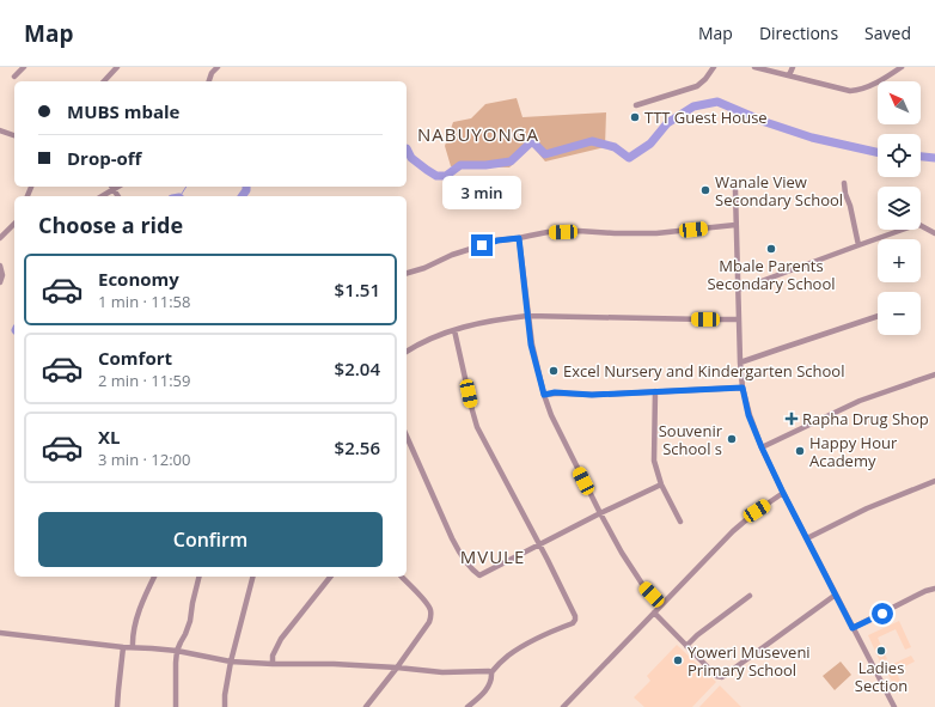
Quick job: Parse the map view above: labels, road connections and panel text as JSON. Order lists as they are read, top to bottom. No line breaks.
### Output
{"districts":["NABUYONGA","MVULE"],"places":{"other":["TTT Guest House","Wanale View Secondary School","Mbale Parents Secondary School","Excel Nursery and Kindergarten School","Souvenir School s","Happy Hour Academy","Ladies Section","Yoweri Museveni Primary School"],"health":["Rapha Drug Shop"]},"north":"top left","page":{"header":"Map","nav":["Map","Directions","Saved"],"map_buttons":["+","−"],"banner":["MUBS mbale","Drop-off"],"bubble":"3 min","heading":"Choose a ride","list":[{"name":"Economy","note":"1 min · 11:58","value":"$1.51"},{"name":"Comfort","note":"2 min · 11:59","value":"$2.04"},{"name":"XL","note":"3 min · 12:00","value":"$2.56"}],"buttons":"Confirm"}}
